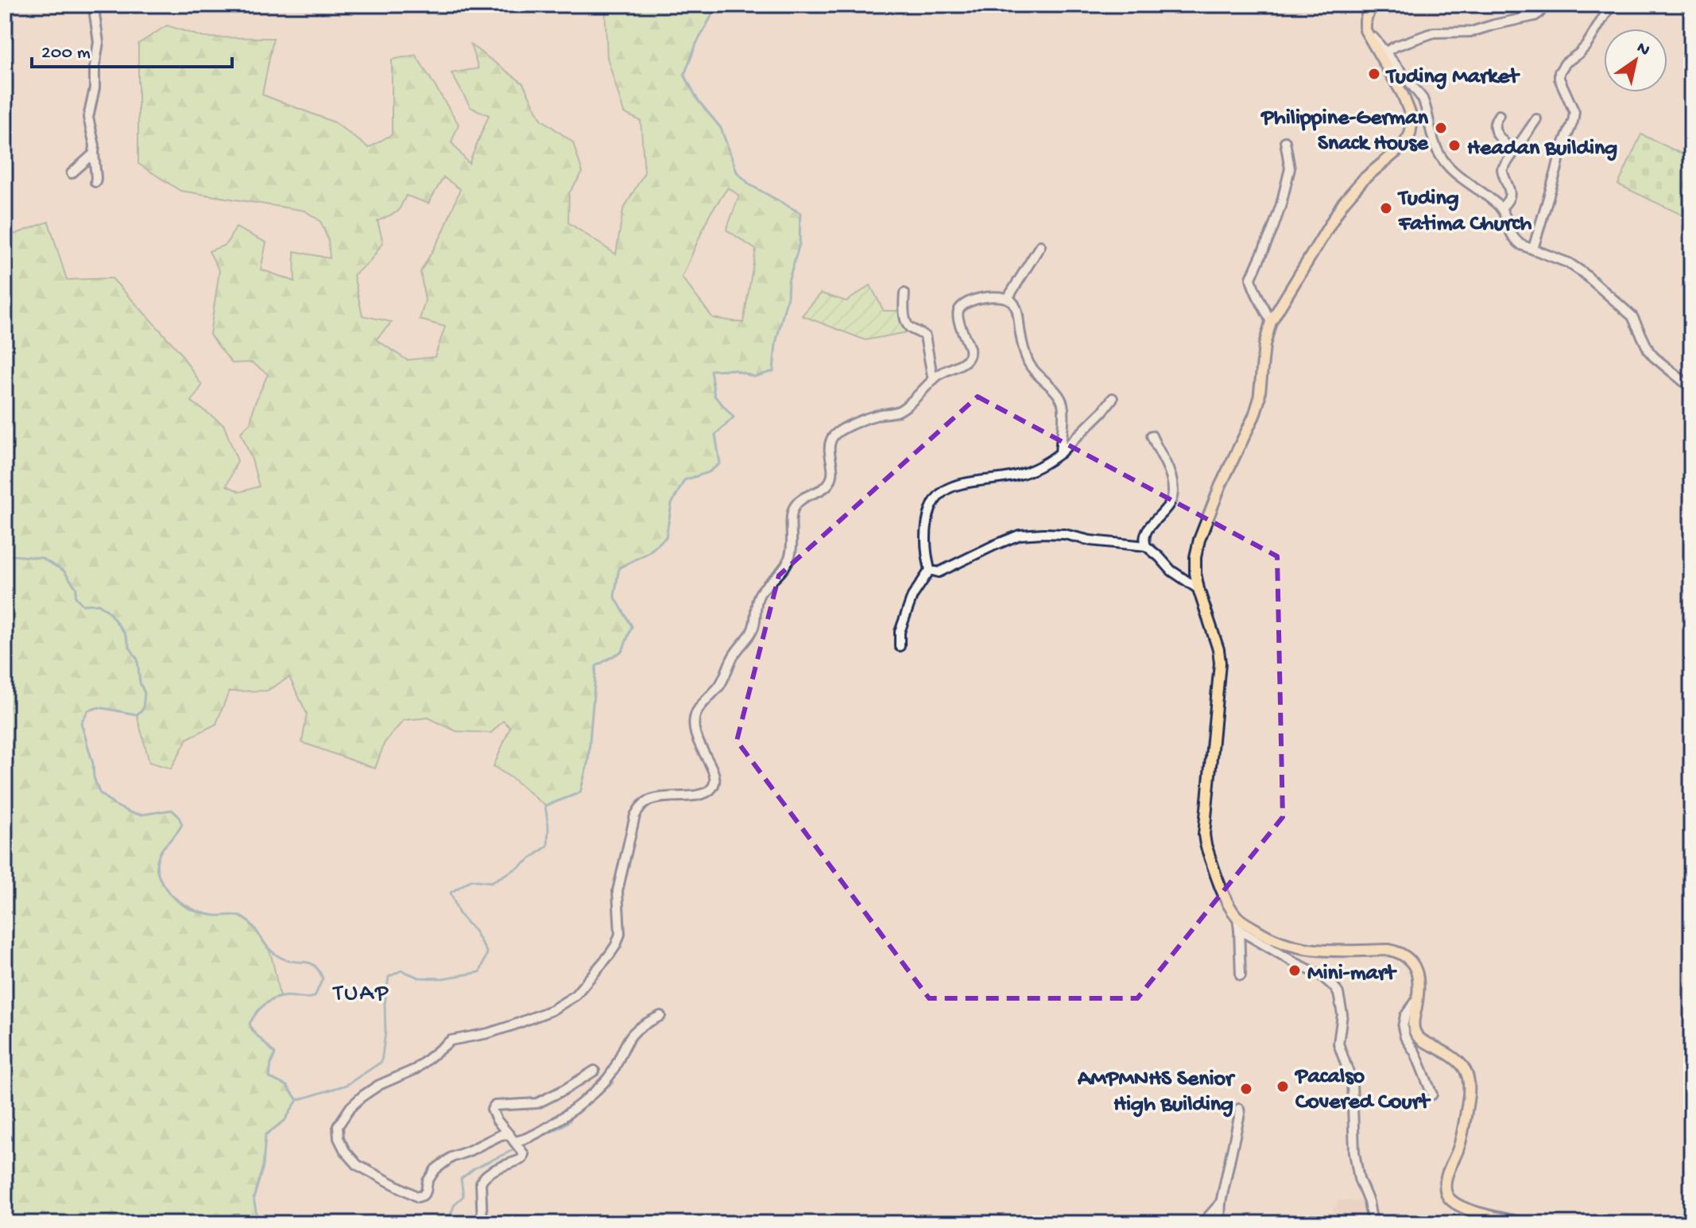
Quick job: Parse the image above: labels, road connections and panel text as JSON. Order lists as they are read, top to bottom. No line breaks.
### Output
{"districts":["TUAP"],"places":["Tuding Market","Philippine-German Snack House","Headan Building","Tuding Fatima Church","Mini-mart","Pacalso Covered Court","AMPMNHS Senior High Building"],"scale_bar":"200 m","north":"top right"}
